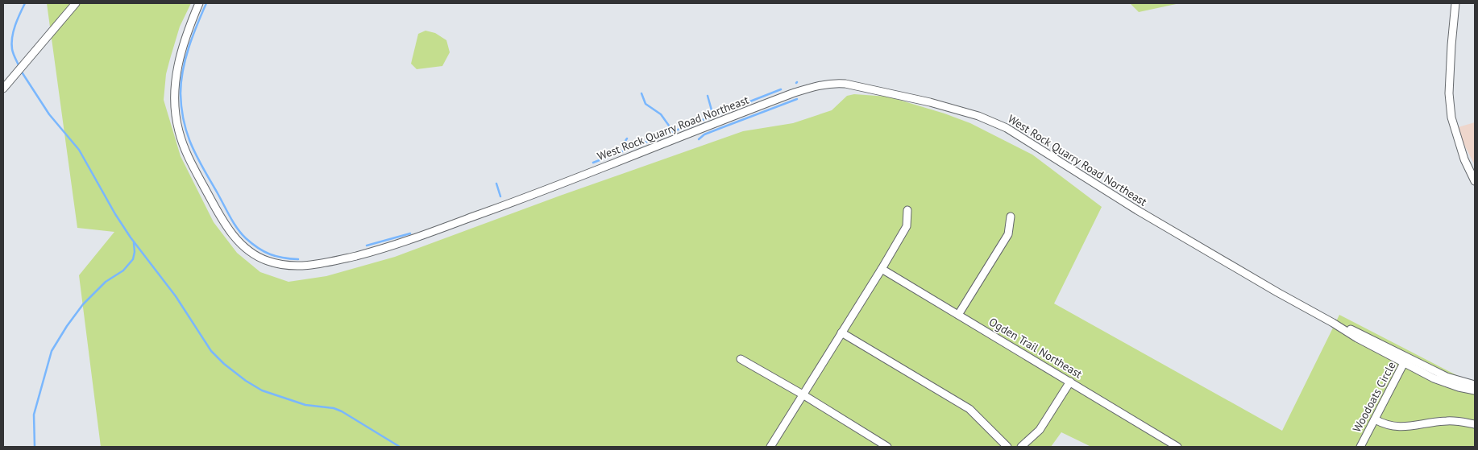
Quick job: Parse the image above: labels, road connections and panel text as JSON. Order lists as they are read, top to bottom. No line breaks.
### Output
{"streets":{"street":["West Rock Quarry Road Northeast","Ogden Trail Northeast","Woodoats Circle"]},"crossings":[["West Rock Quarry Road Northeast","Woodoats Circle"]]}
